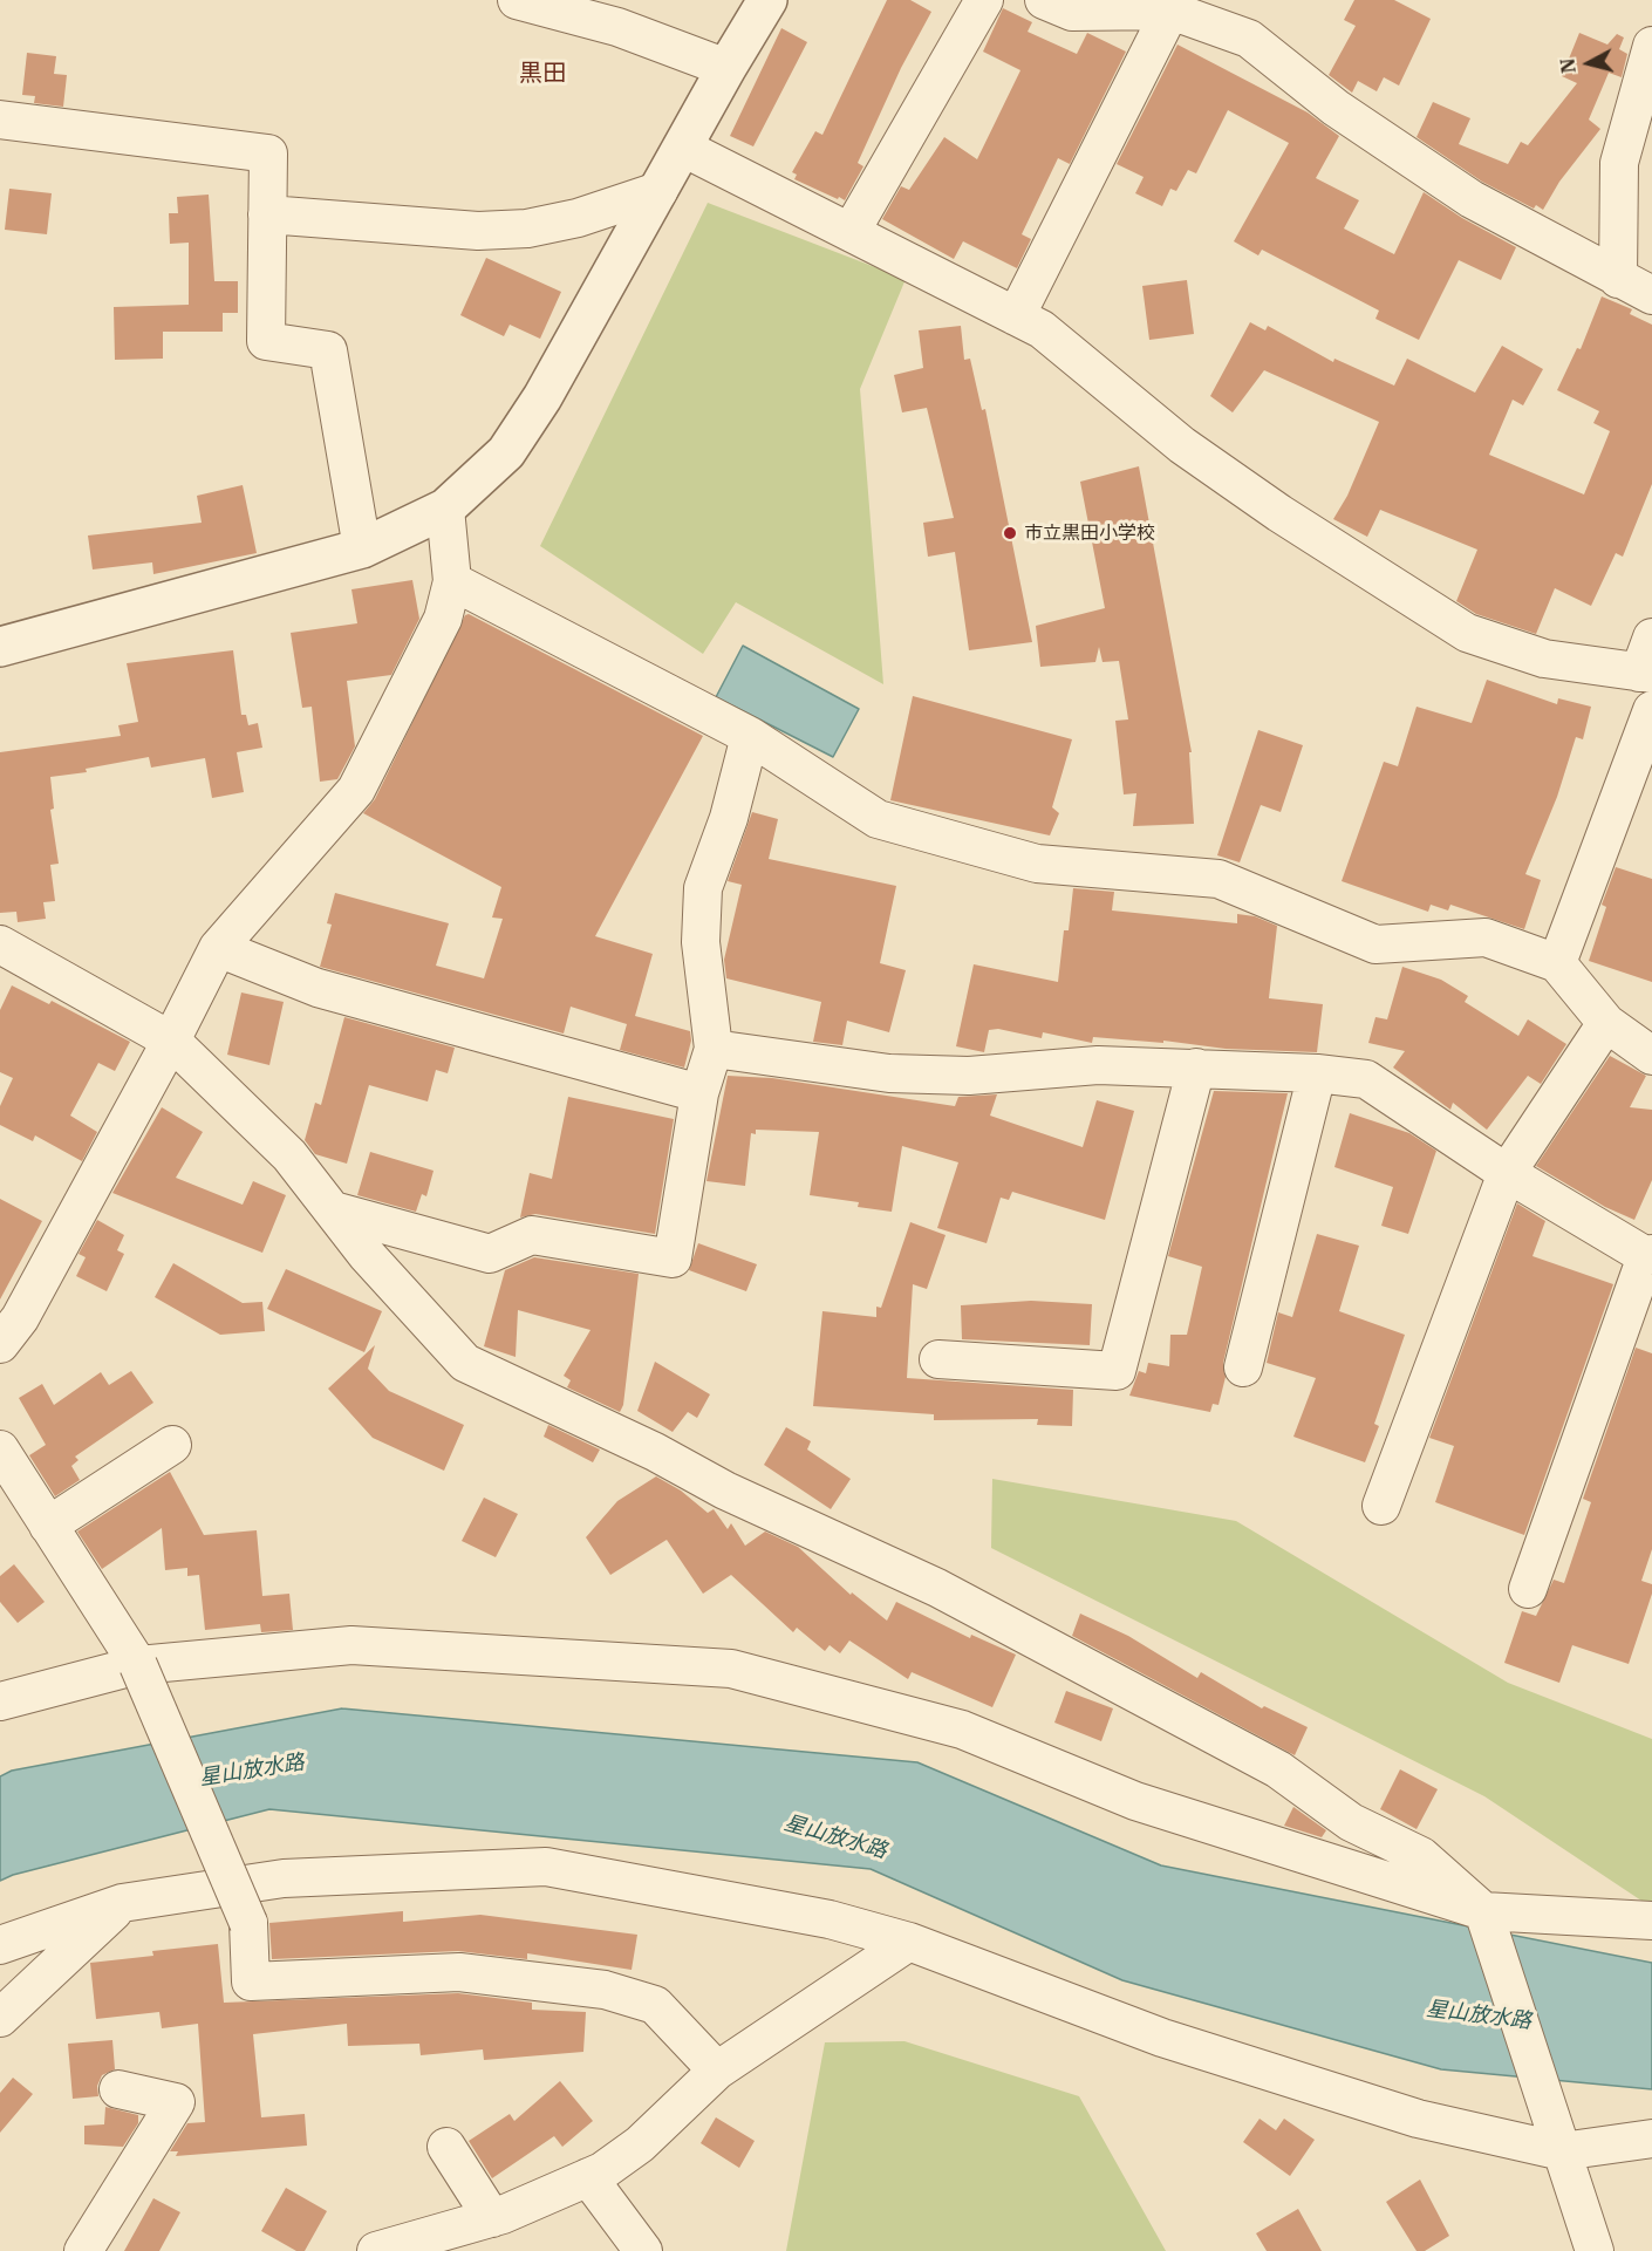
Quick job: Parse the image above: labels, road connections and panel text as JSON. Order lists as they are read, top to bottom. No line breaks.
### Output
{"districts":["黒田"],"water":["星山放水路"],"places":["市立黒田小学校"],"north":"left"}
